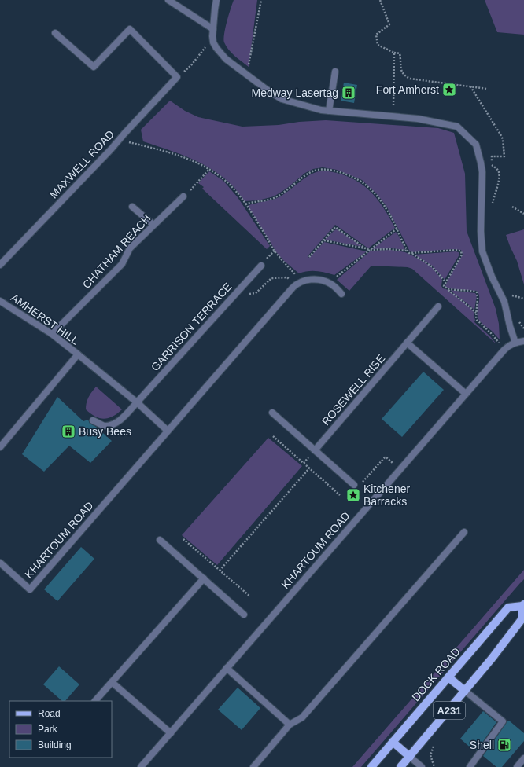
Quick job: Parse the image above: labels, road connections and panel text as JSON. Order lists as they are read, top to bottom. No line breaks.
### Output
{"streets":{"main road":["DOCK ROAD","A231"],"street":["MAXWELL ROAD","CHATHAM REACH","AMHERST HILL","GARRISON TERRACE","ROSEWELL RISE","KHARTOUM ROAD"]},"crossings":[["CHATHAM REACH","AMHERST HILL"]],"places":{"place":["Fort Amherst","Kitchener Barracks"],"building":["Medway Lasertag","Busy Bees"],"fuel station":["Shell"]},"legend":["Road","Park","Building"]}
